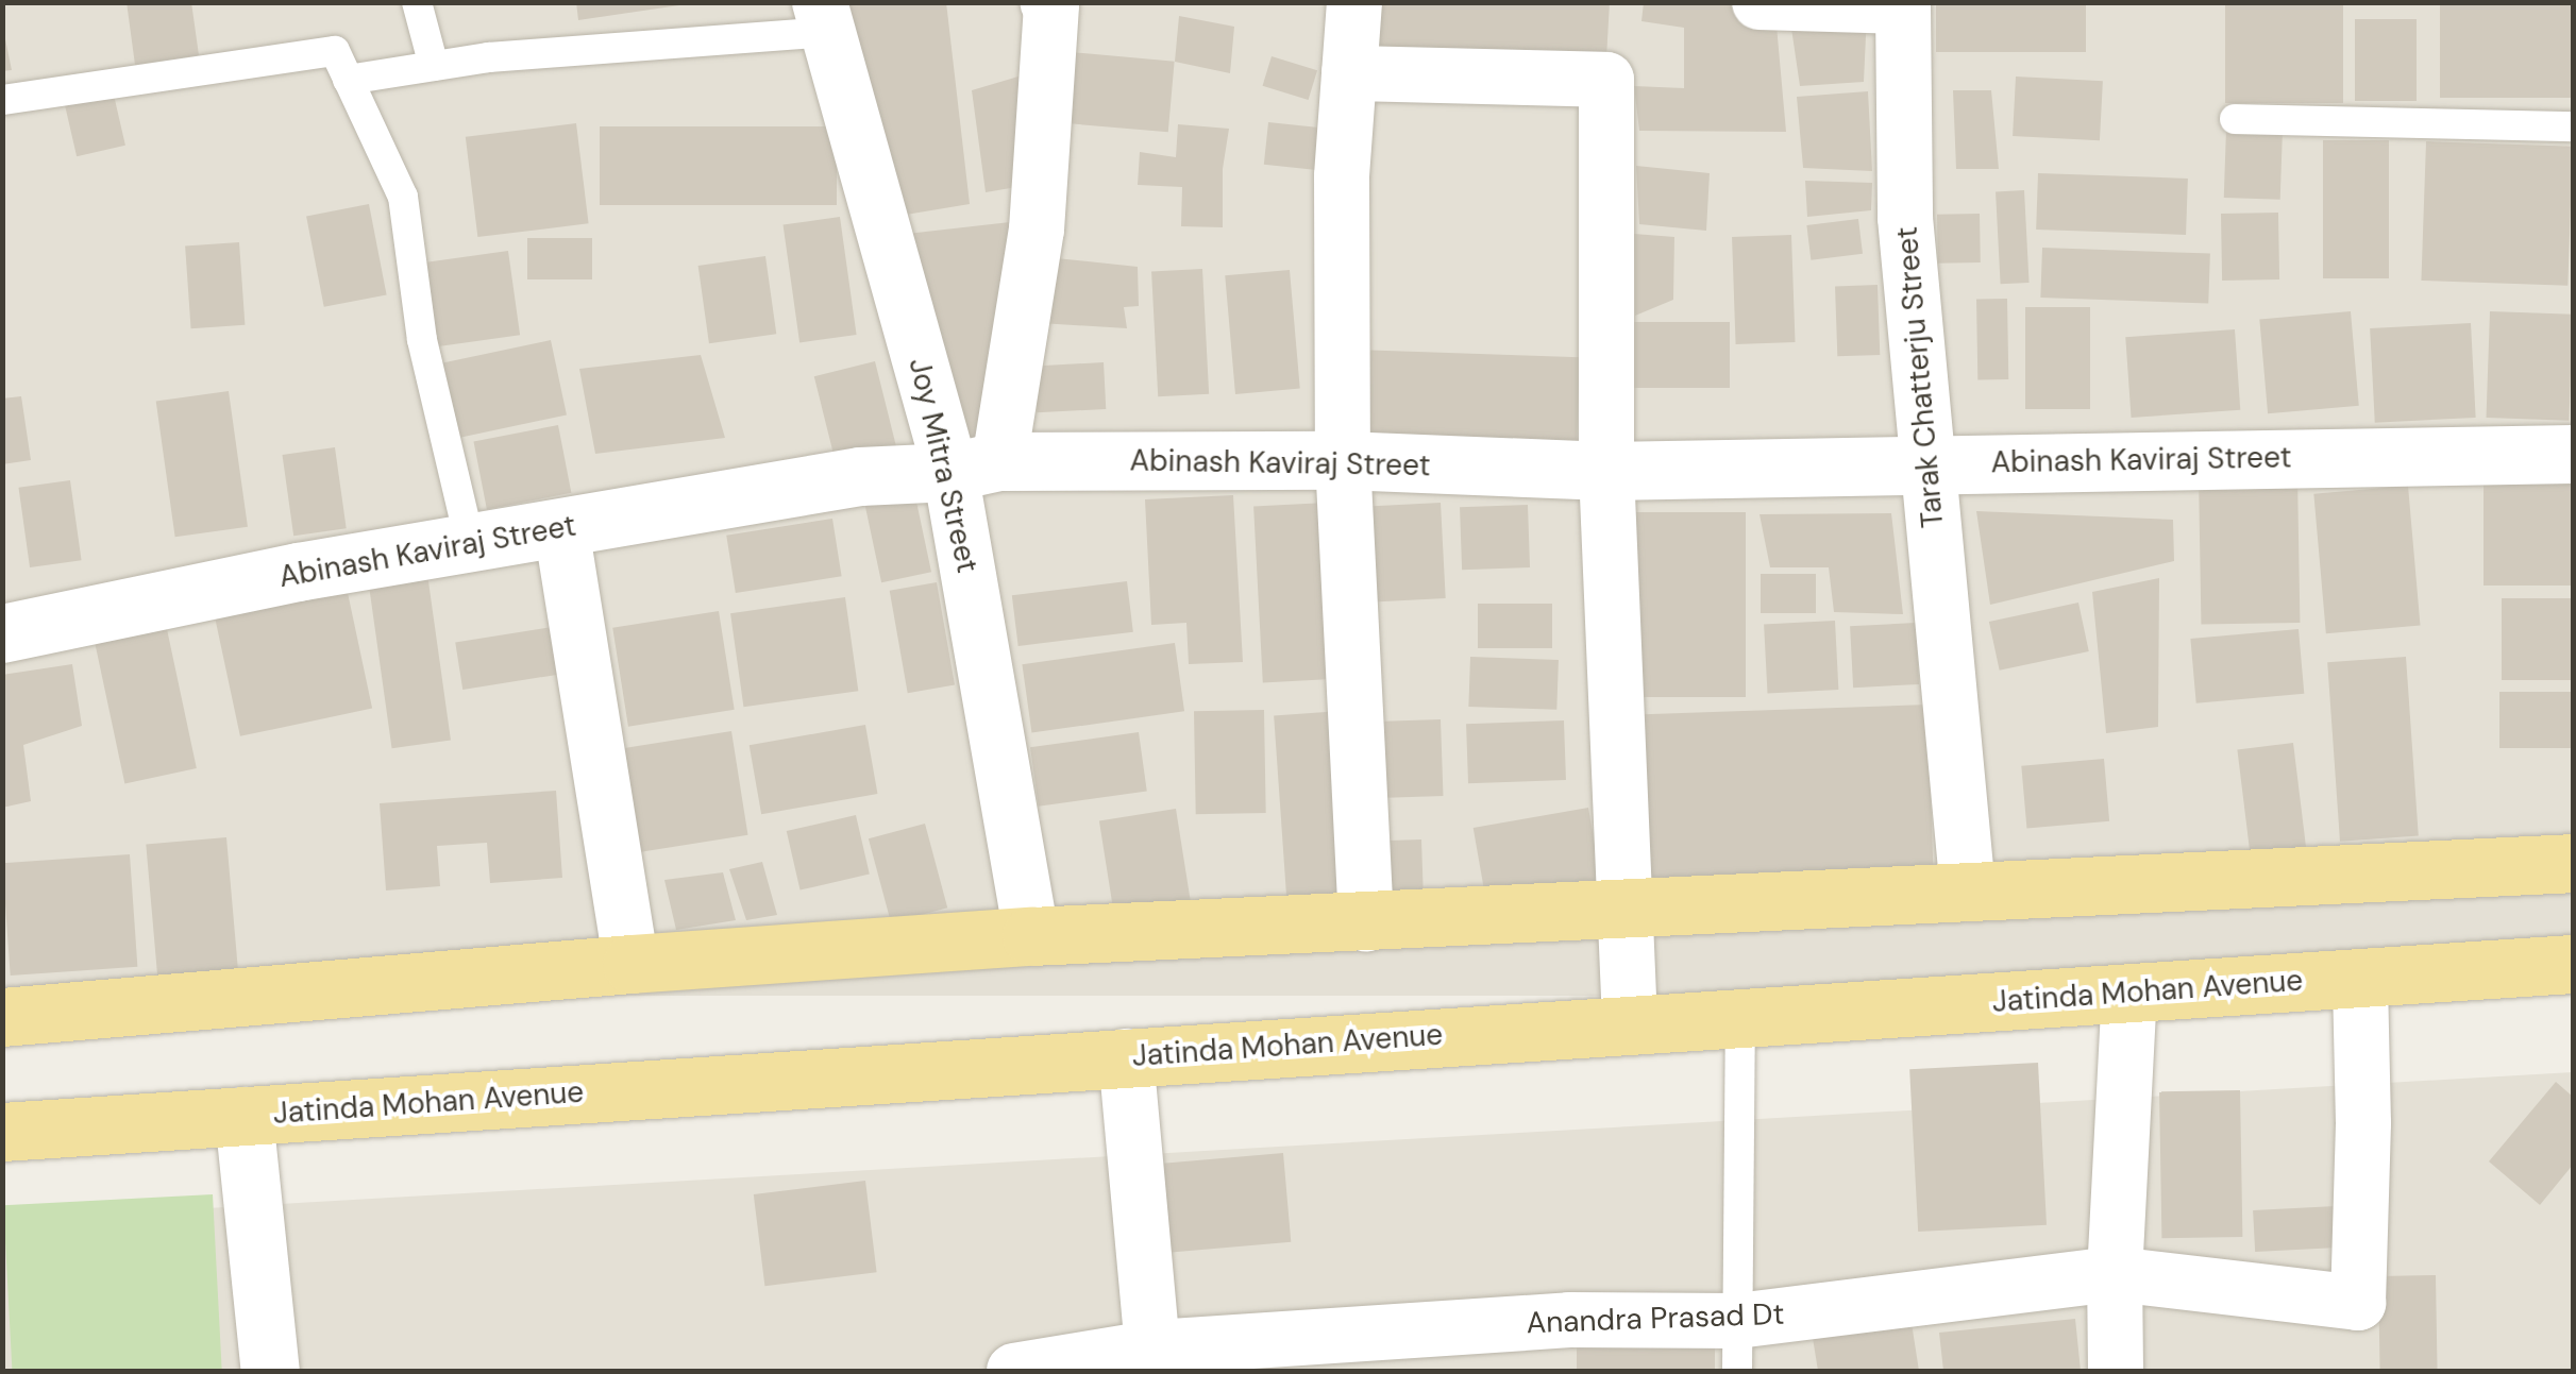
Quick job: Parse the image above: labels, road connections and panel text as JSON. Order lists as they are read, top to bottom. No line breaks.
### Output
{"streets":{"main road":["Jatinda Mohan Avenue"],"street":["Tarak Chatterju Street","Abinash Kaviraj Street","Joy Mitra Street","Anandra Prasad Dt"]},"crossings":[["Tarak Chatterju Street","Abinash Kaviraj Street"],["Abinash Kaviraj Street","Joy Mitra Street"],["Jatinda Mohan Avenue","Anandra Prasad Dt"]]}
